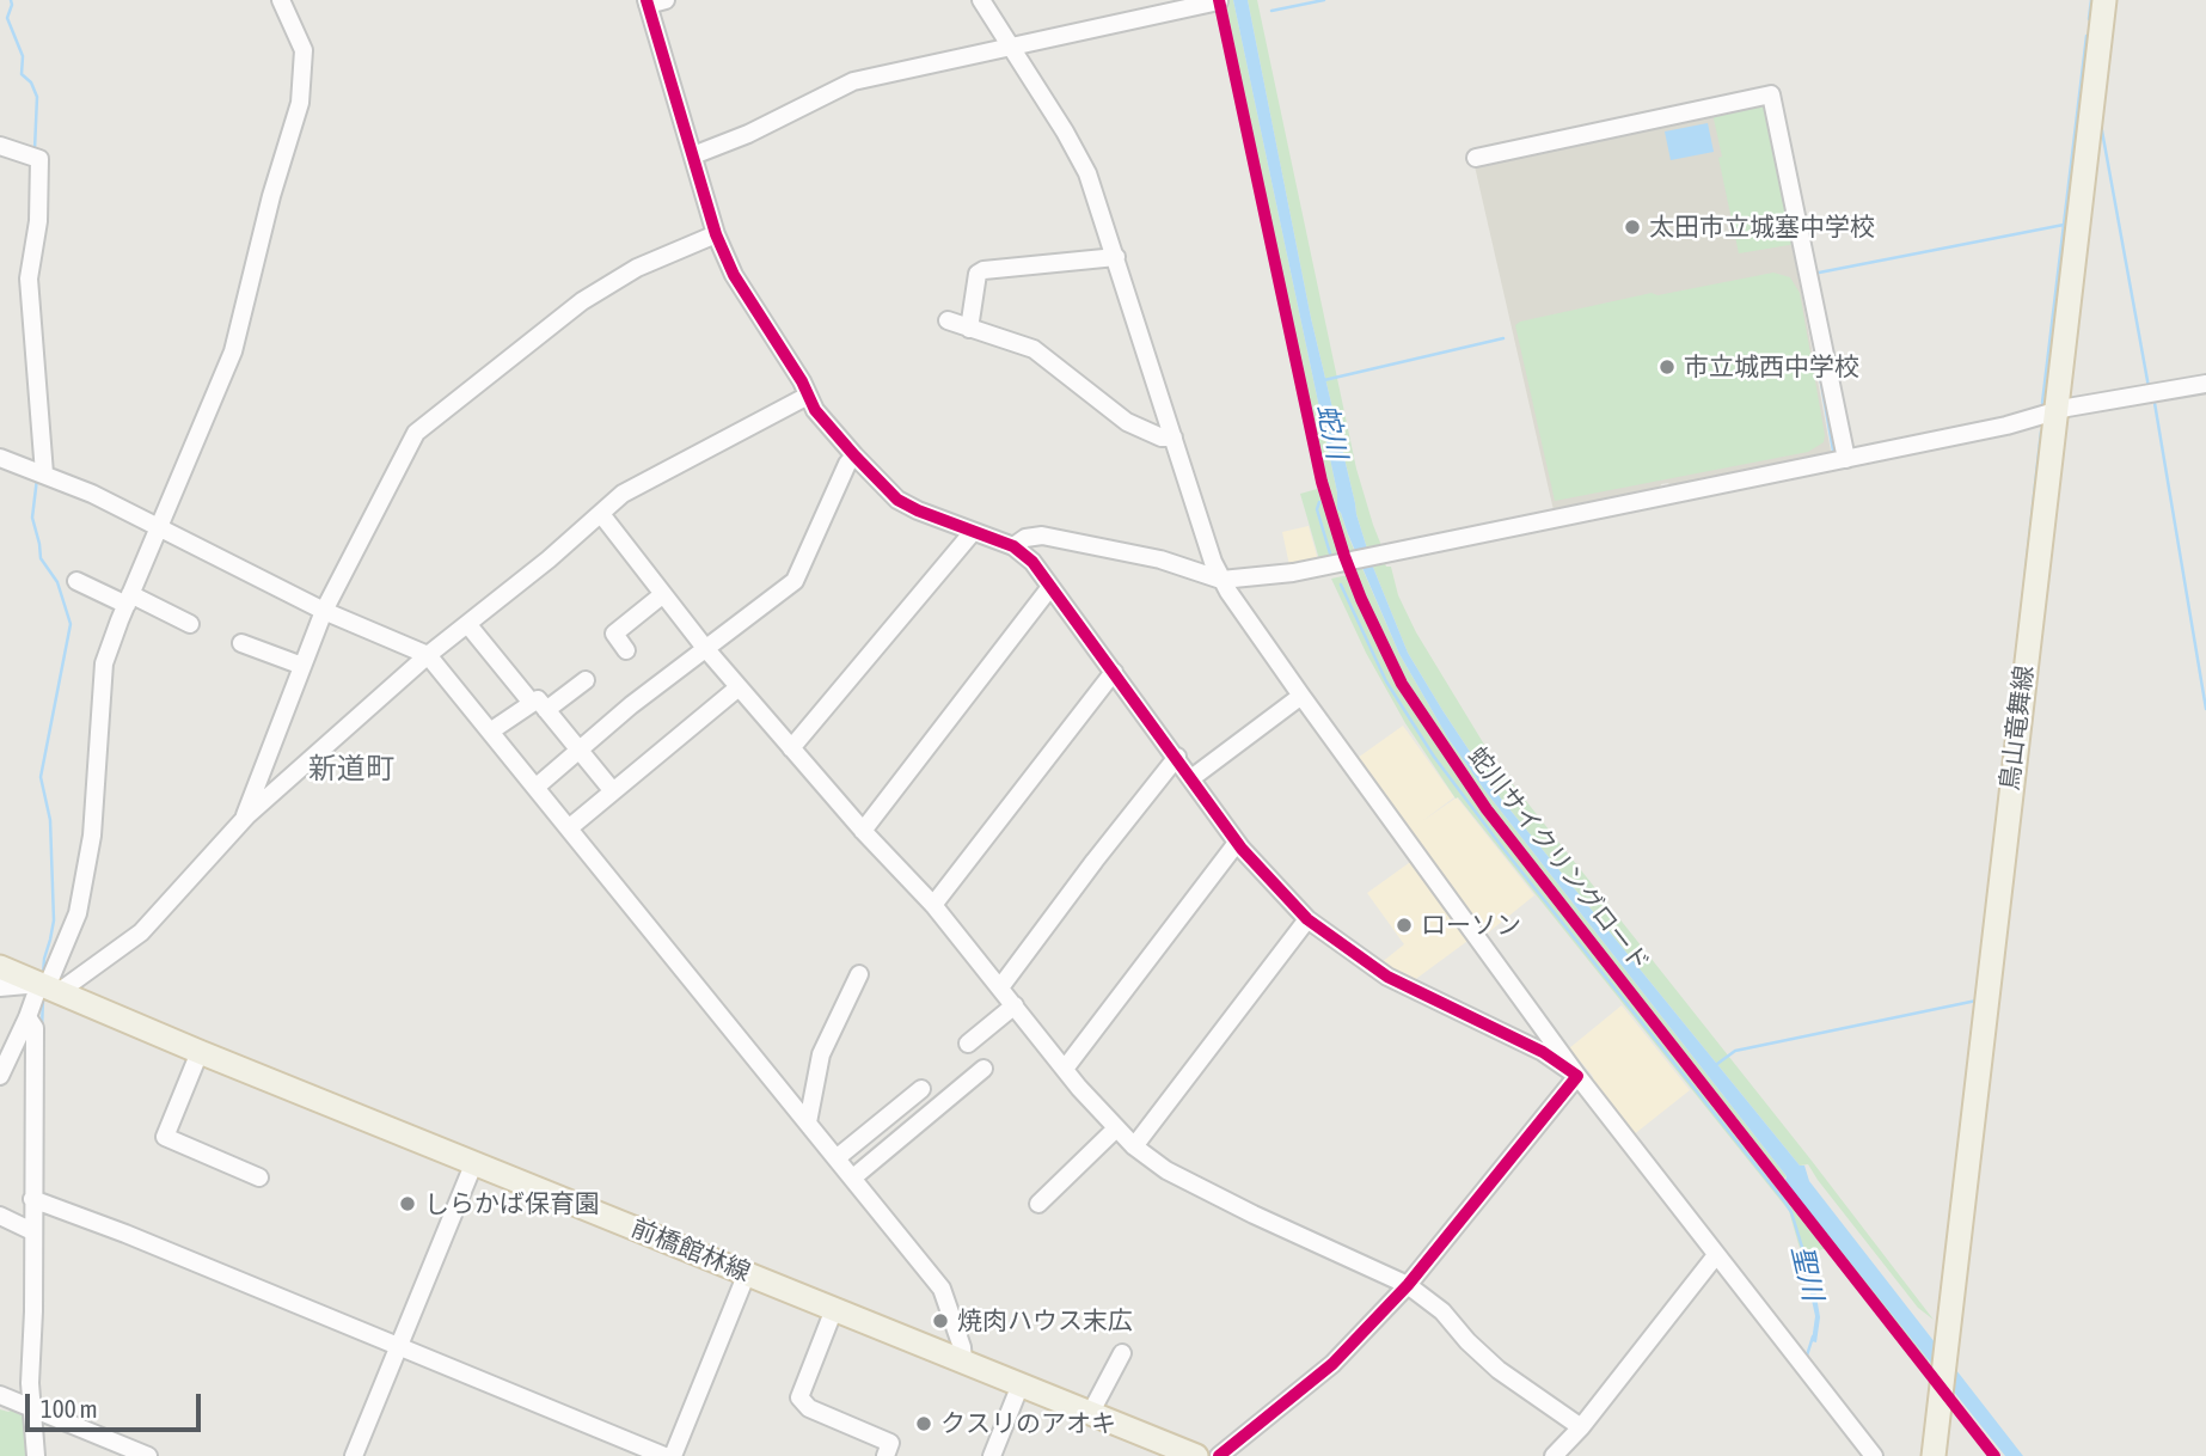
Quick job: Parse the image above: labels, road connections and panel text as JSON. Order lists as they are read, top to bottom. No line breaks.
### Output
{"streets":{"main road":["鳥山竜舞線","前橋館林線"],"cycle path":["蛇川サイクリングロード"]},"districts":["新道町"],"water":["蛇川","聖川"],"places":["太田市立城塞中学校","市立城西中学校","ローソン","しらかば保育園","焼肉ハウス末広","クスリのアオキ"],"scale_bar":"100 m"}
